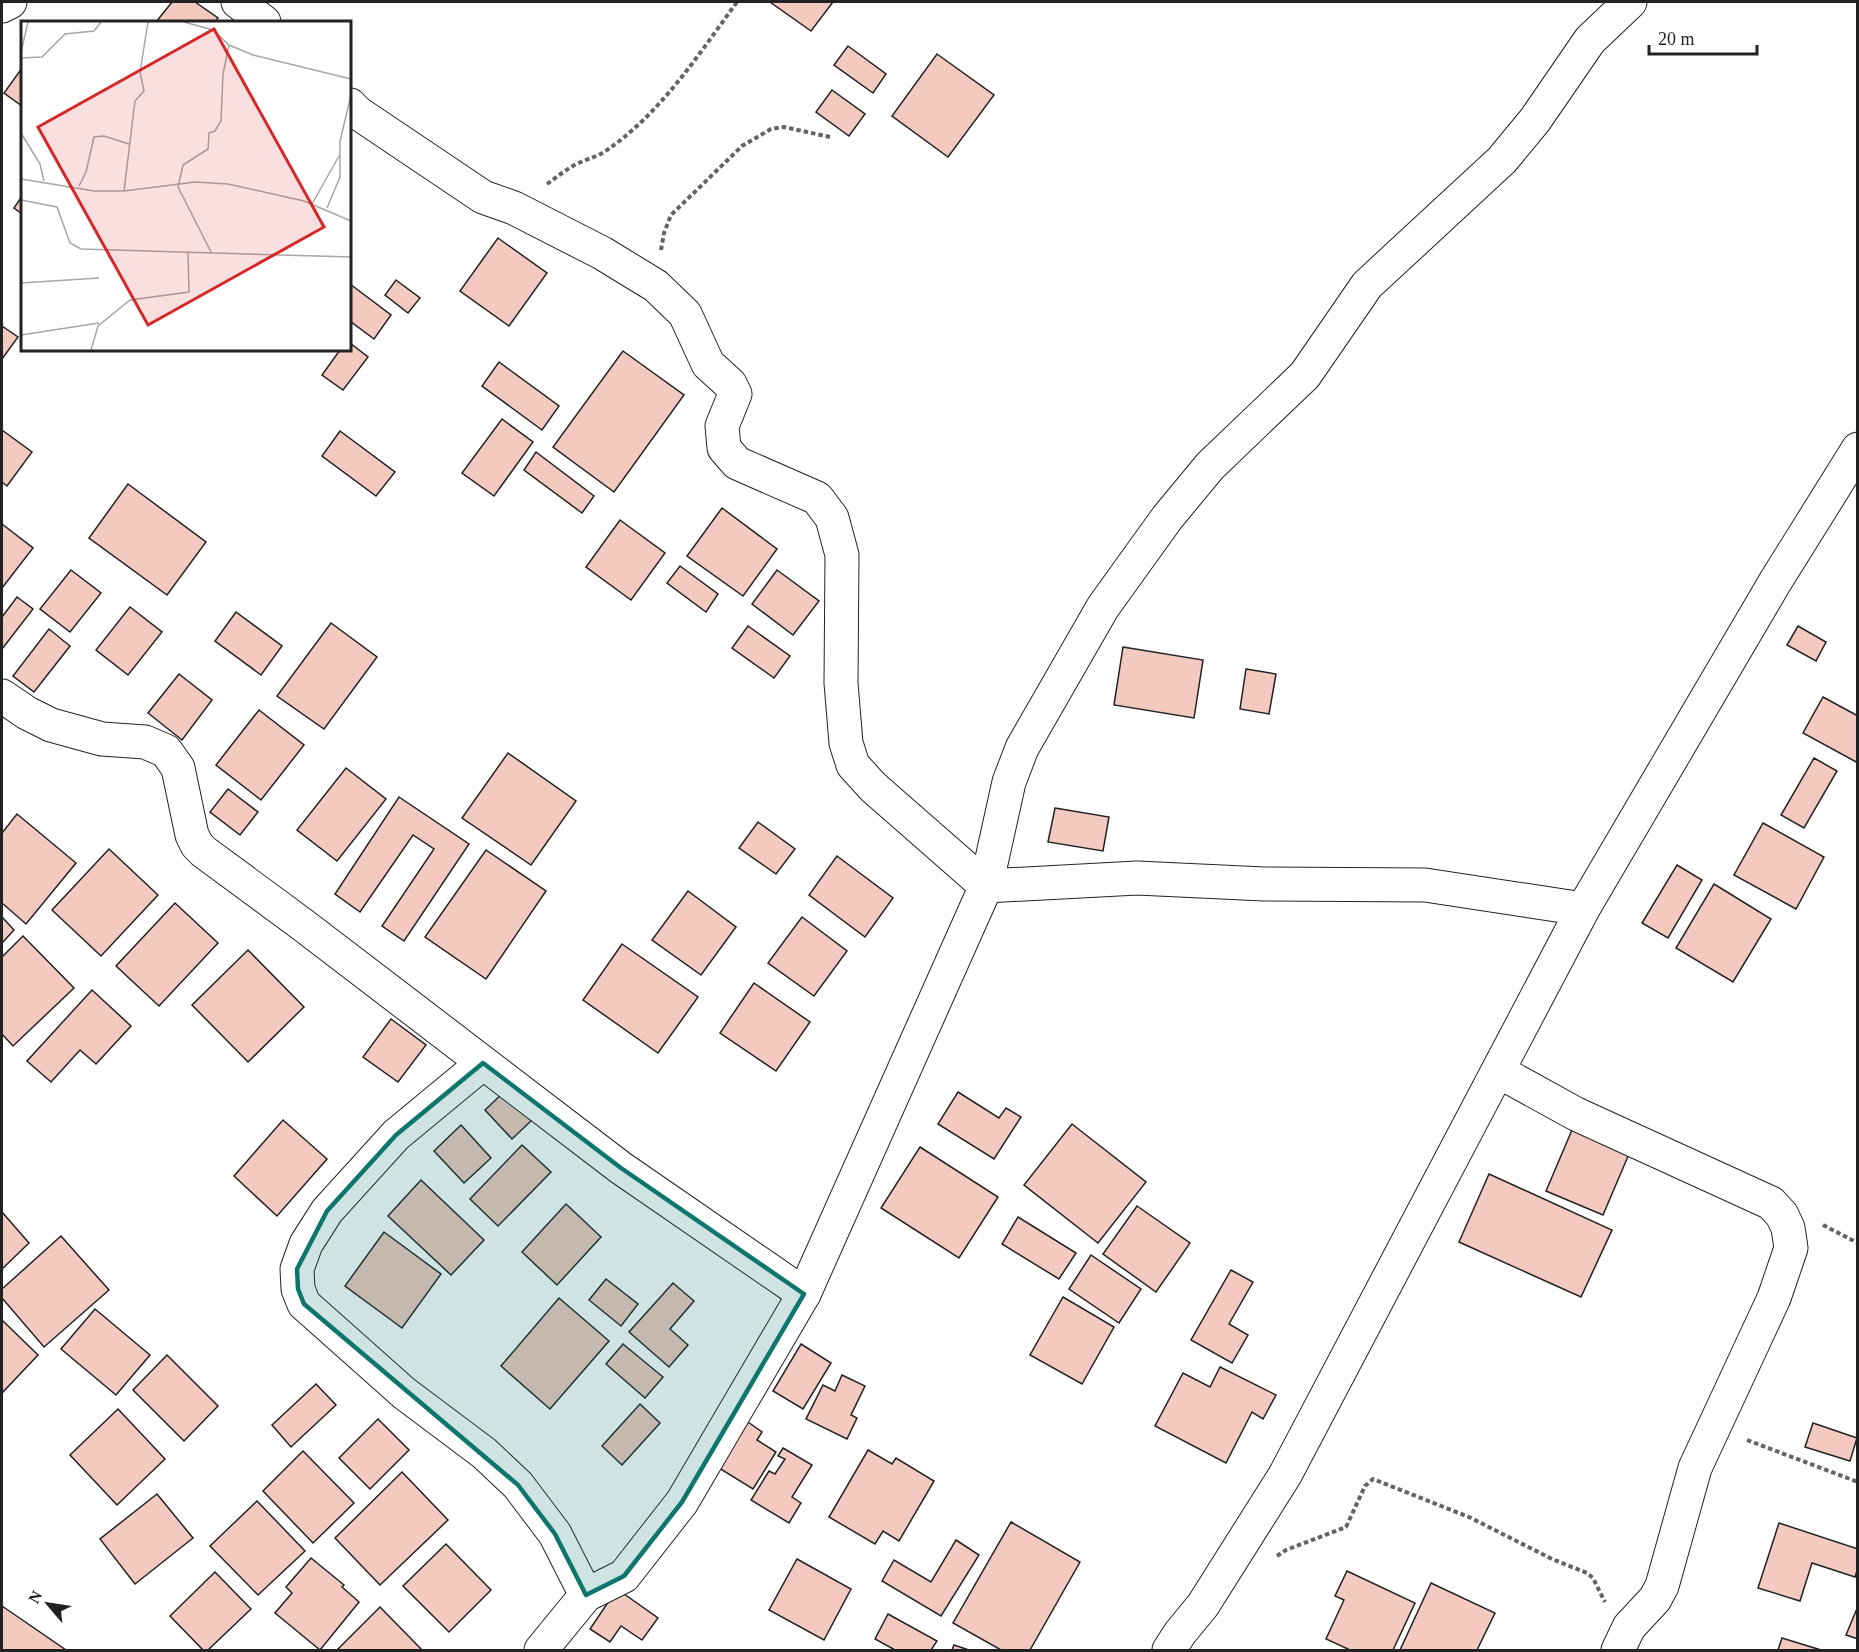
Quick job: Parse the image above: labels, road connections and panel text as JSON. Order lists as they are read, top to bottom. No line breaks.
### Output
{"scale_bar":"20 m","north":"top left"}
